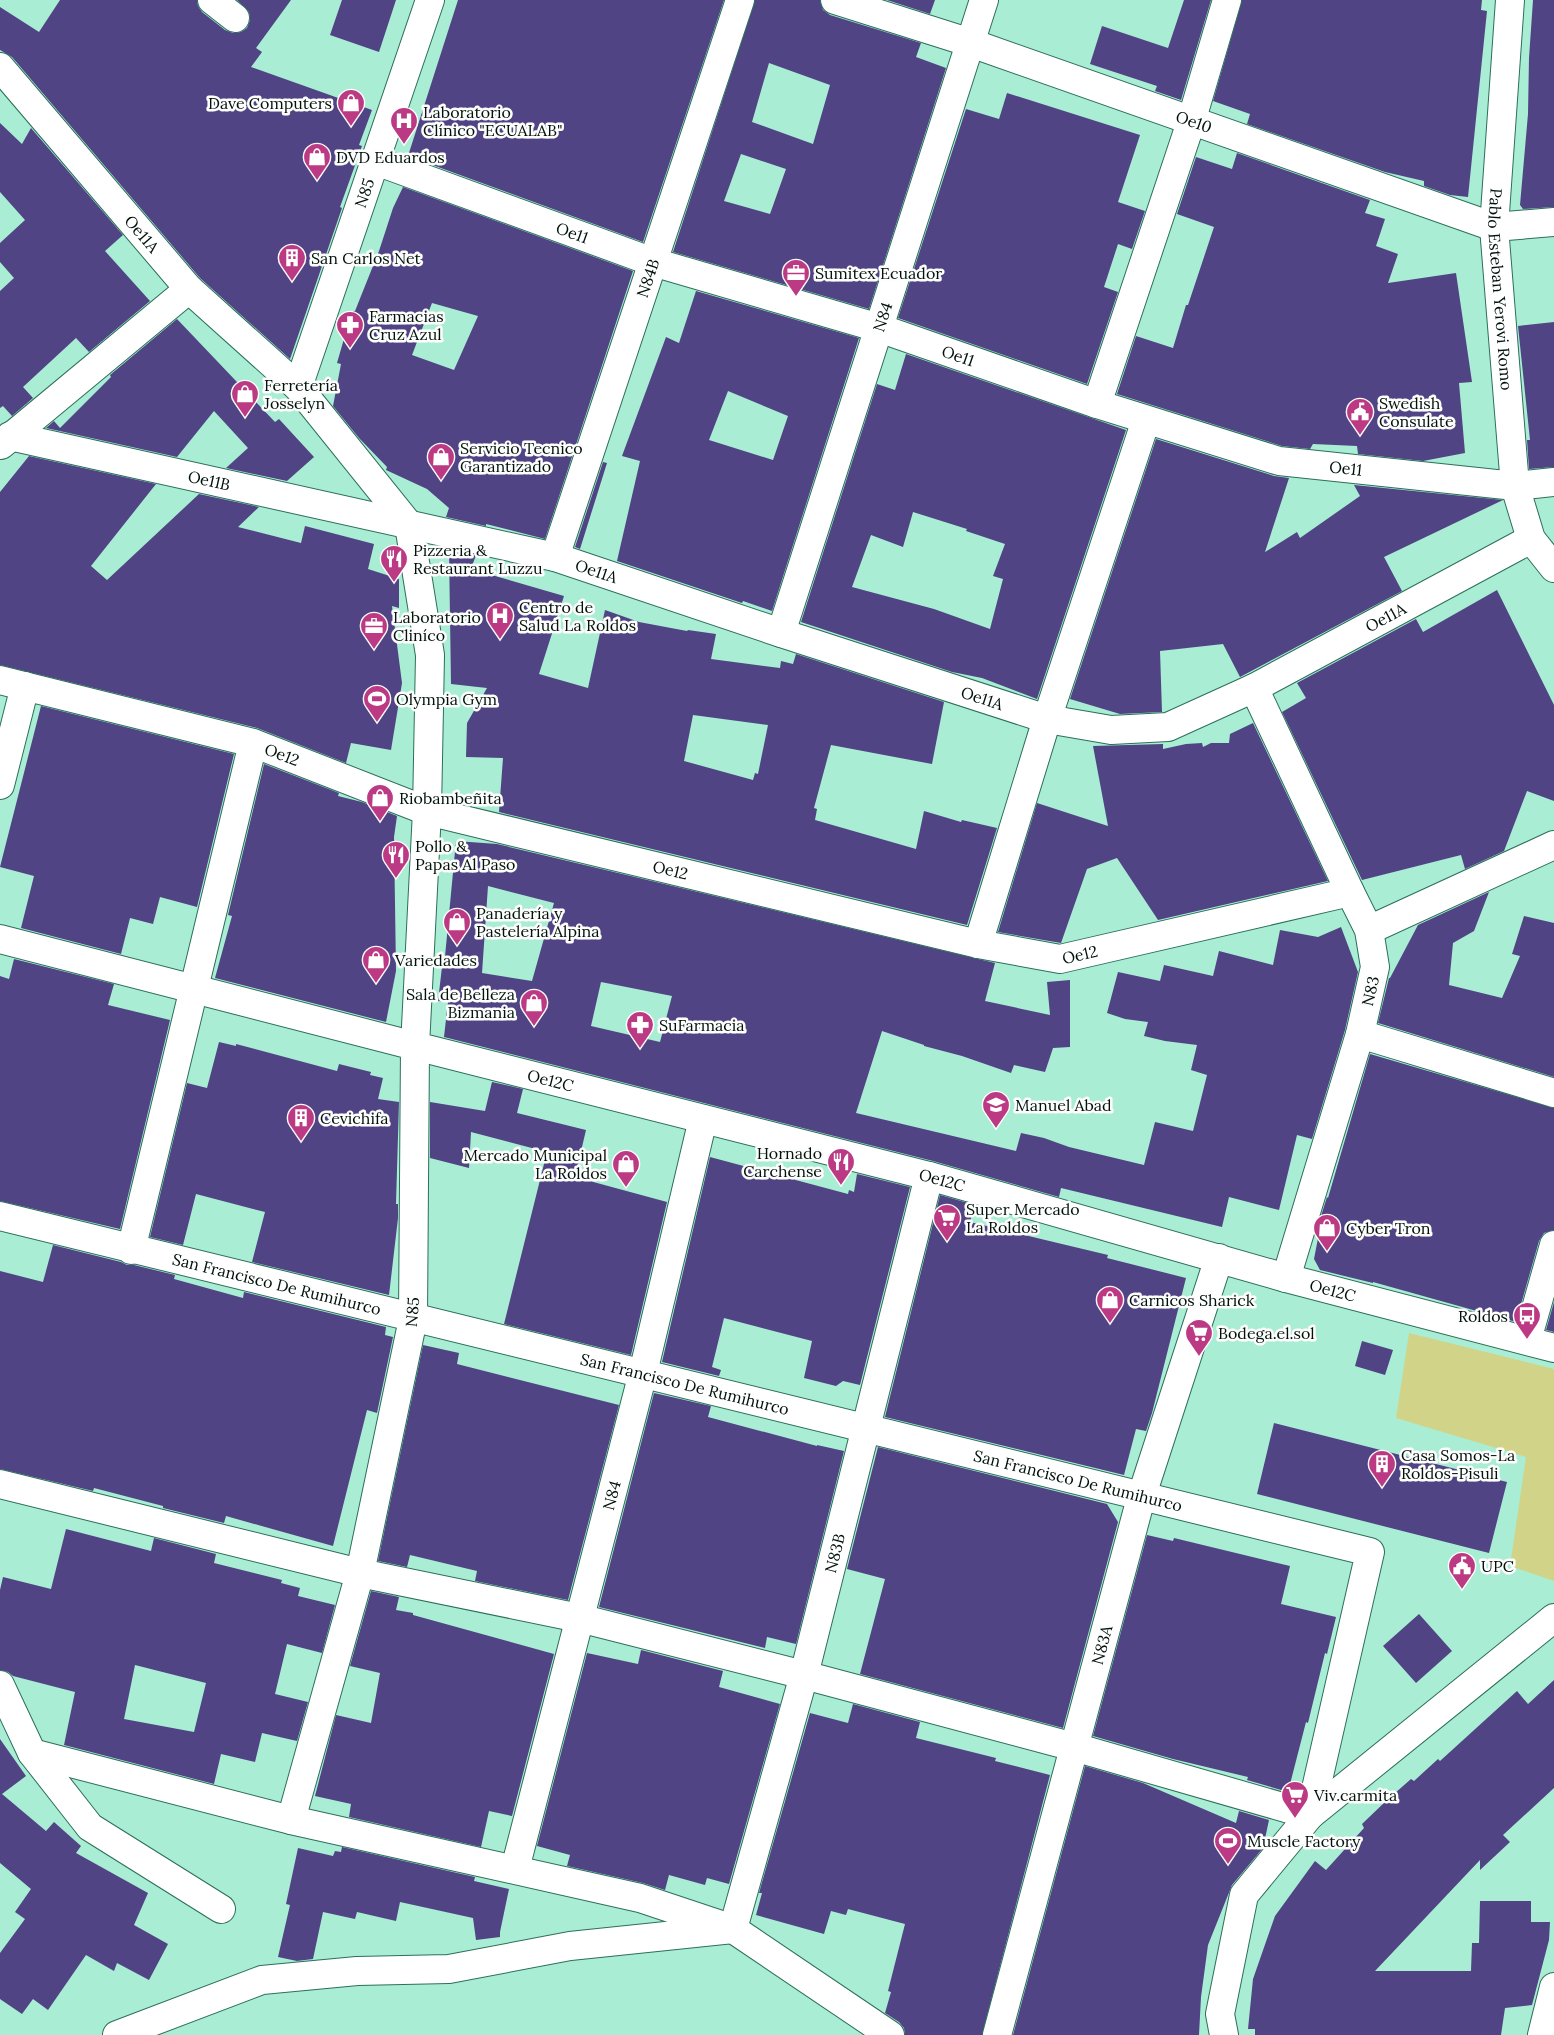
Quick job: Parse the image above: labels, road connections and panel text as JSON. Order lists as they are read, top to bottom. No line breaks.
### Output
{"streets":{"street":["Oe10","N85","Oe11","Oe11A","N84B","Pablo Esteban Yerovi Romo","N84","Oe11B","Oe12","N83","Oe12C","San Francisco De Rumihurco","N83B","N83A"]},"crossings":[["Oe10","Pablo Esteban Yerovi Romo"],["Oe10","N84"],["N85","Oe11"],["N85","Oe11A"],["N85","Oe11B"],["N85","Oe12"],["N85","Oe12C"],["N85","San Francisco De Rumihurco"],["Oe11","N84B"],["Oe11","Pablo Esteban Yerovi Romo"],["Oe11","N84"],["Oe11A","N84B"],["Oe11A","Pablo Esteban Yerovi Romo"],["Oe11A","N84"],["Oe11A","Oe11B"],["Oe11A","N83"],["N84","Oe12C"],["N84","San Francisco De Rumihurco"],["Oe12","N83"],["N83","Oe12C"],["Oe12C","N83B"],["Oe12C","N83A"],["San Francisco De Rumihurco","N83B"],["San Francisco De Rumihurco","N83A"]],"places":{"shop":["Dave Computers","DVD Eduardos","Ferretería Josselyn","Servicio Tecnico Garantizado","Riobambeñita","Panadería y Pastelería Alpina","Variedades","Sala de Belleza Bizmania","Mercado Municipal La Roldos","Cyber Tron","Carnicos Sharick"],"hospital":["Laboratorio Clínico \"ECUALAB\"","Centro de Salud La Roldos"],"building":["San Carlos Net","Cevichifa","Casa Somos-La Roldos-Pisuli"],"office":["Sumitex Ecuador","Laboratorio Cliníco"],"pharmacy":["Farmacias Cruz Azul","SuFarmacia"],"public building":["Swedish Consulate","UPC"],"restaurant":["Pizzeria & Restaurant Luzzu","Pollo & Papas Al Paso","Hornado Carchense"],"sports":["Olympia Gym","Muscle Factory"],"school or university":["Manuel Abad"],"supermarket":["Super Mercado La Roldos","Bodega.el.sol","Viv.carmita"],"bus stop":["Roldos"]}}
